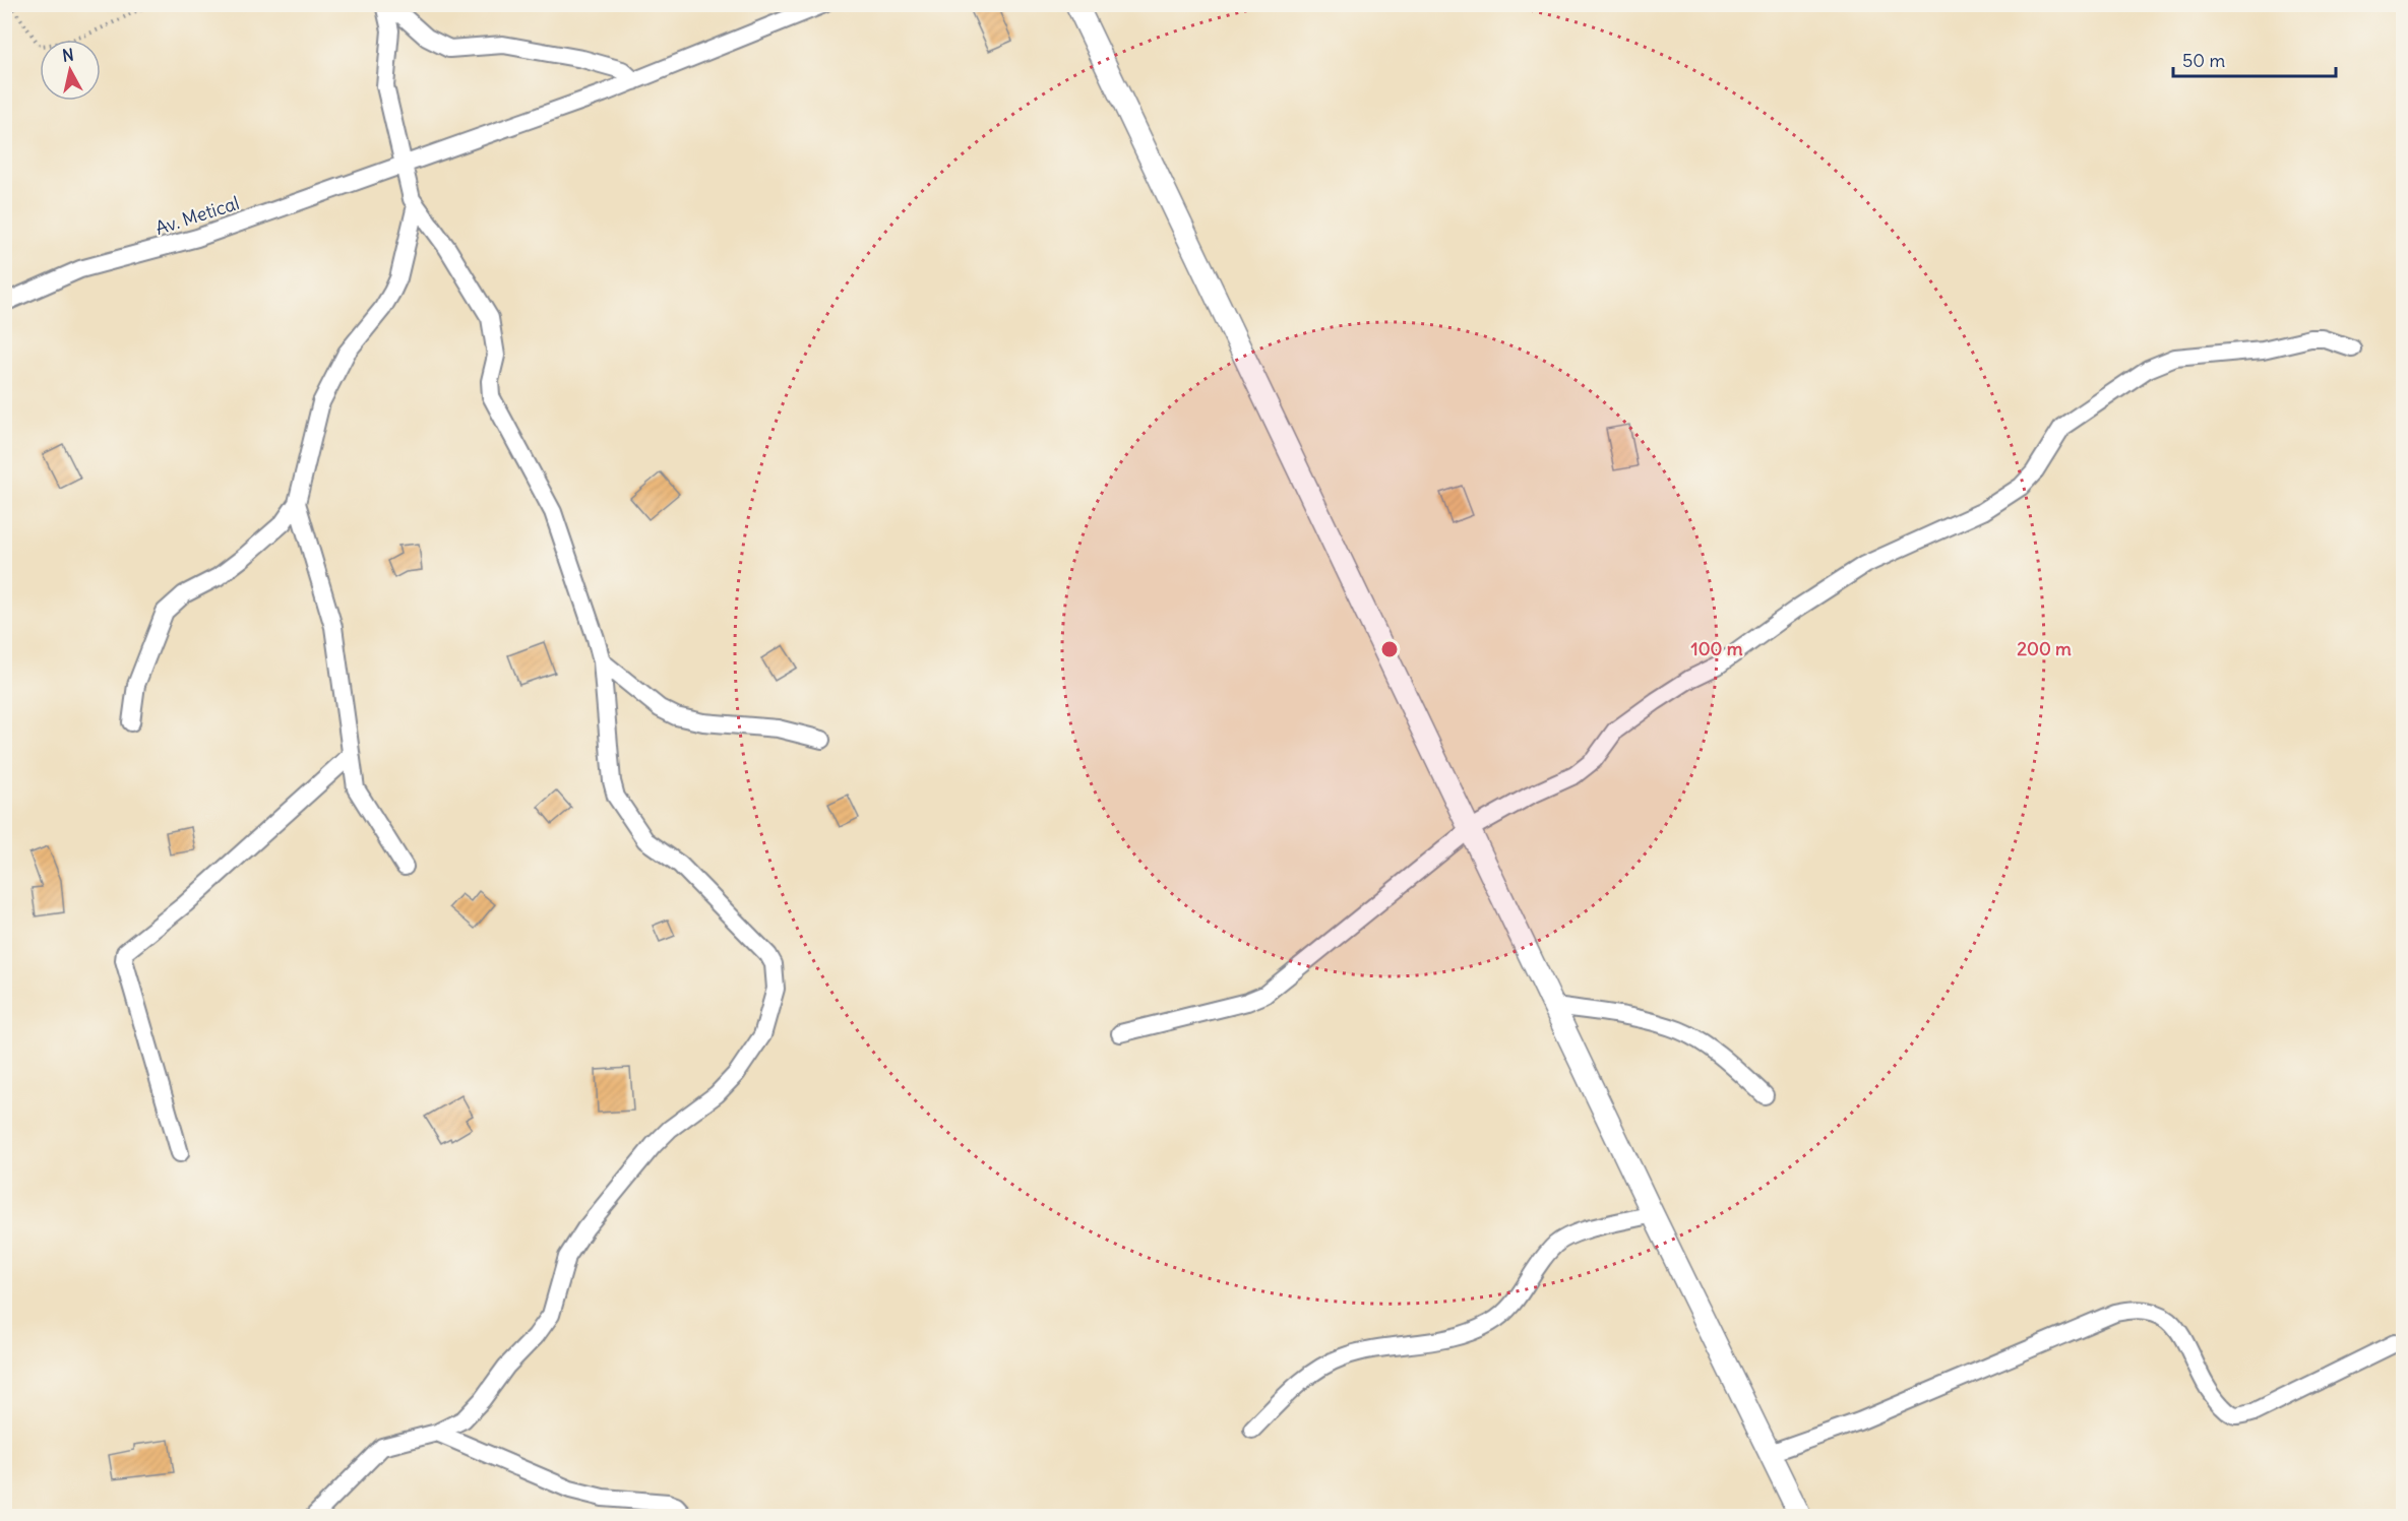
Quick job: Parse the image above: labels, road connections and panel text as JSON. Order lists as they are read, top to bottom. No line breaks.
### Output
{"streets":{"street":["Av. Metical"]},"scale_bar":"50 m","north":"top","rings":["100 m","200 m"]}
